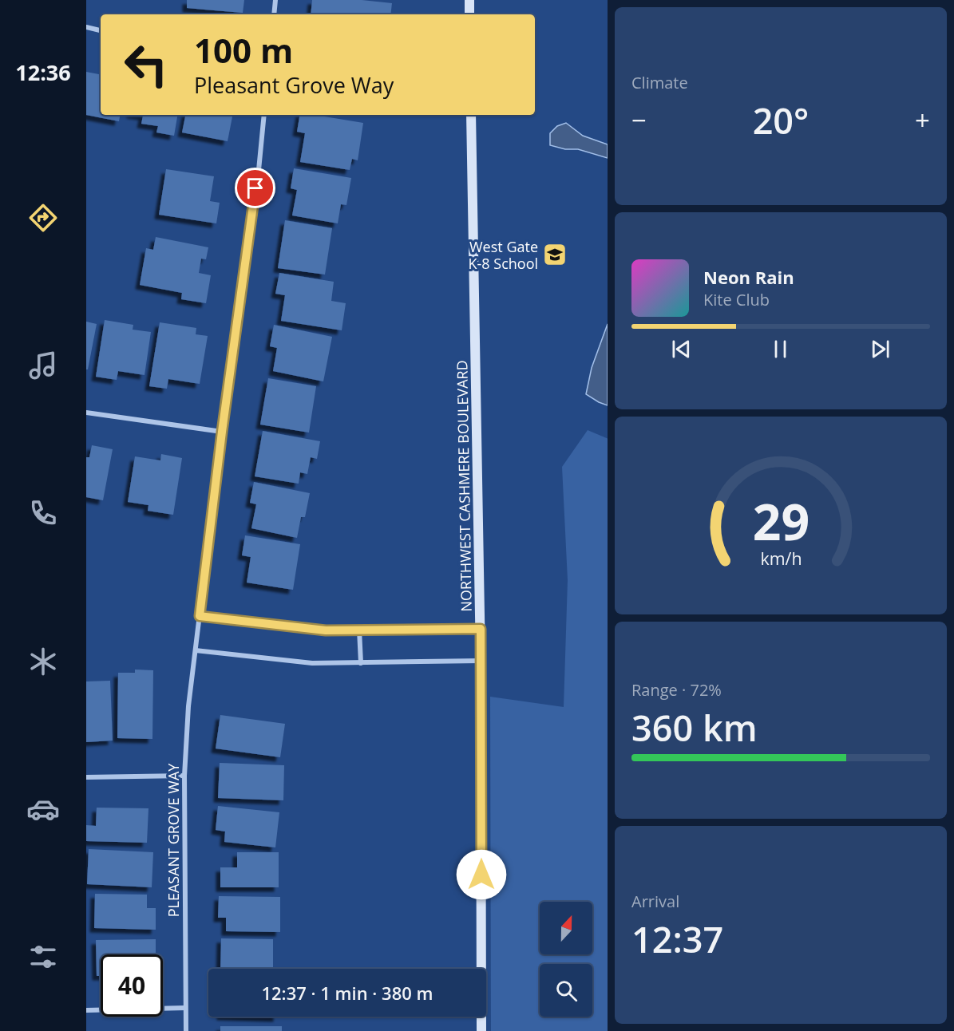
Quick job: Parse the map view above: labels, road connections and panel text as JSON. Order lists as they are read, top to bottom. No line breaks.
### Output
{"streets":{"street":["NORTHWEST CASHMERE BOULEVARD","PLEASANT GROVE WAY"]},"places":{"school or university":["West Gate K-8 School"]},"north":"top","page":{"tabs":"12:36","tile":["Climate",["Range · 72%","360 km"],["Arrival","12:37"]],"turn":["100 m","Pleasant Grove Way"],"heat":["−","20°","+"],"song":["Neon Rain","Kite Club"],"limit":"40","trip":"12:37 · 1 min · 380 m","gauge":["29","km/h"]}}
